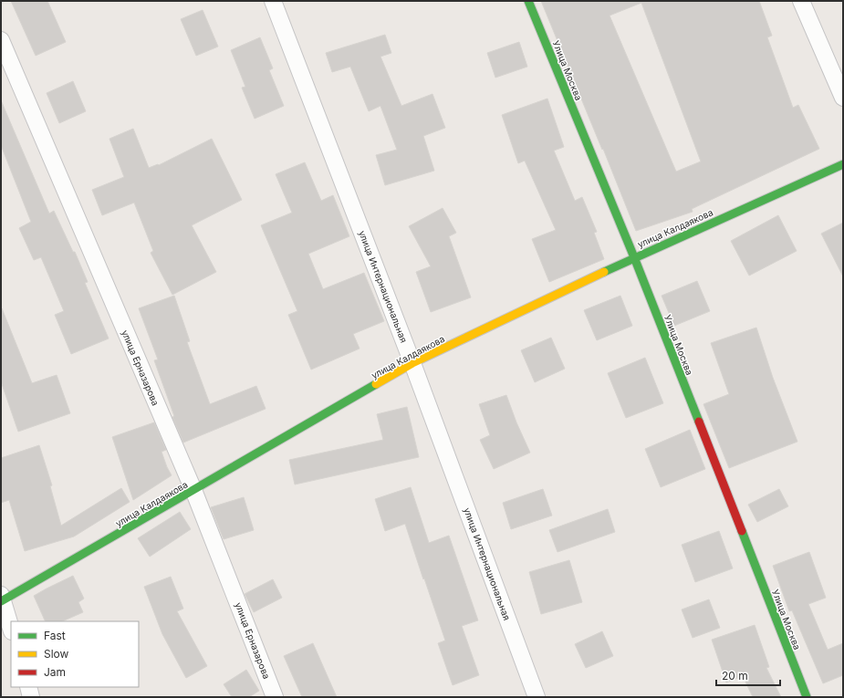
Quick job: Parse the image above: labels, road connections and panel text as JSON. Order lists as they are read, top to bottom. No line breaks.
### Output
{"streets":{"street":["Улица Москва","улица Калдаякова","улица Интернациональная","улица Ерназарова"]},"crossings":[["Улица Москва","улица Калдаякова"],["улица Калдаякова","улица Интернациональная"],["улица Калдаякова","улица Ерназарова"]],"legend":["Fast","Slow","Jam"],"scale_bar":"20 m"}
